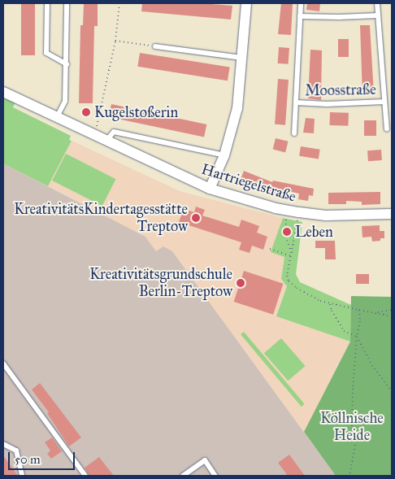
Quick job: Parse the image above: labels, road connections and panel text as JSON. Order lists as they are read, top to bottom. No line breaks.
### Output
{"streets":{"street":["Hartriegelstraße"],"lane":["Moosstraße"]},"parks":["Köllnische Heide"],"places":["Kugelstoßerin","KreativitätsKindertagesstätte Treptow","Leben","Kreativitätsgrundschule Berlin-Treptow"],"scale_bar":"50 m"}
